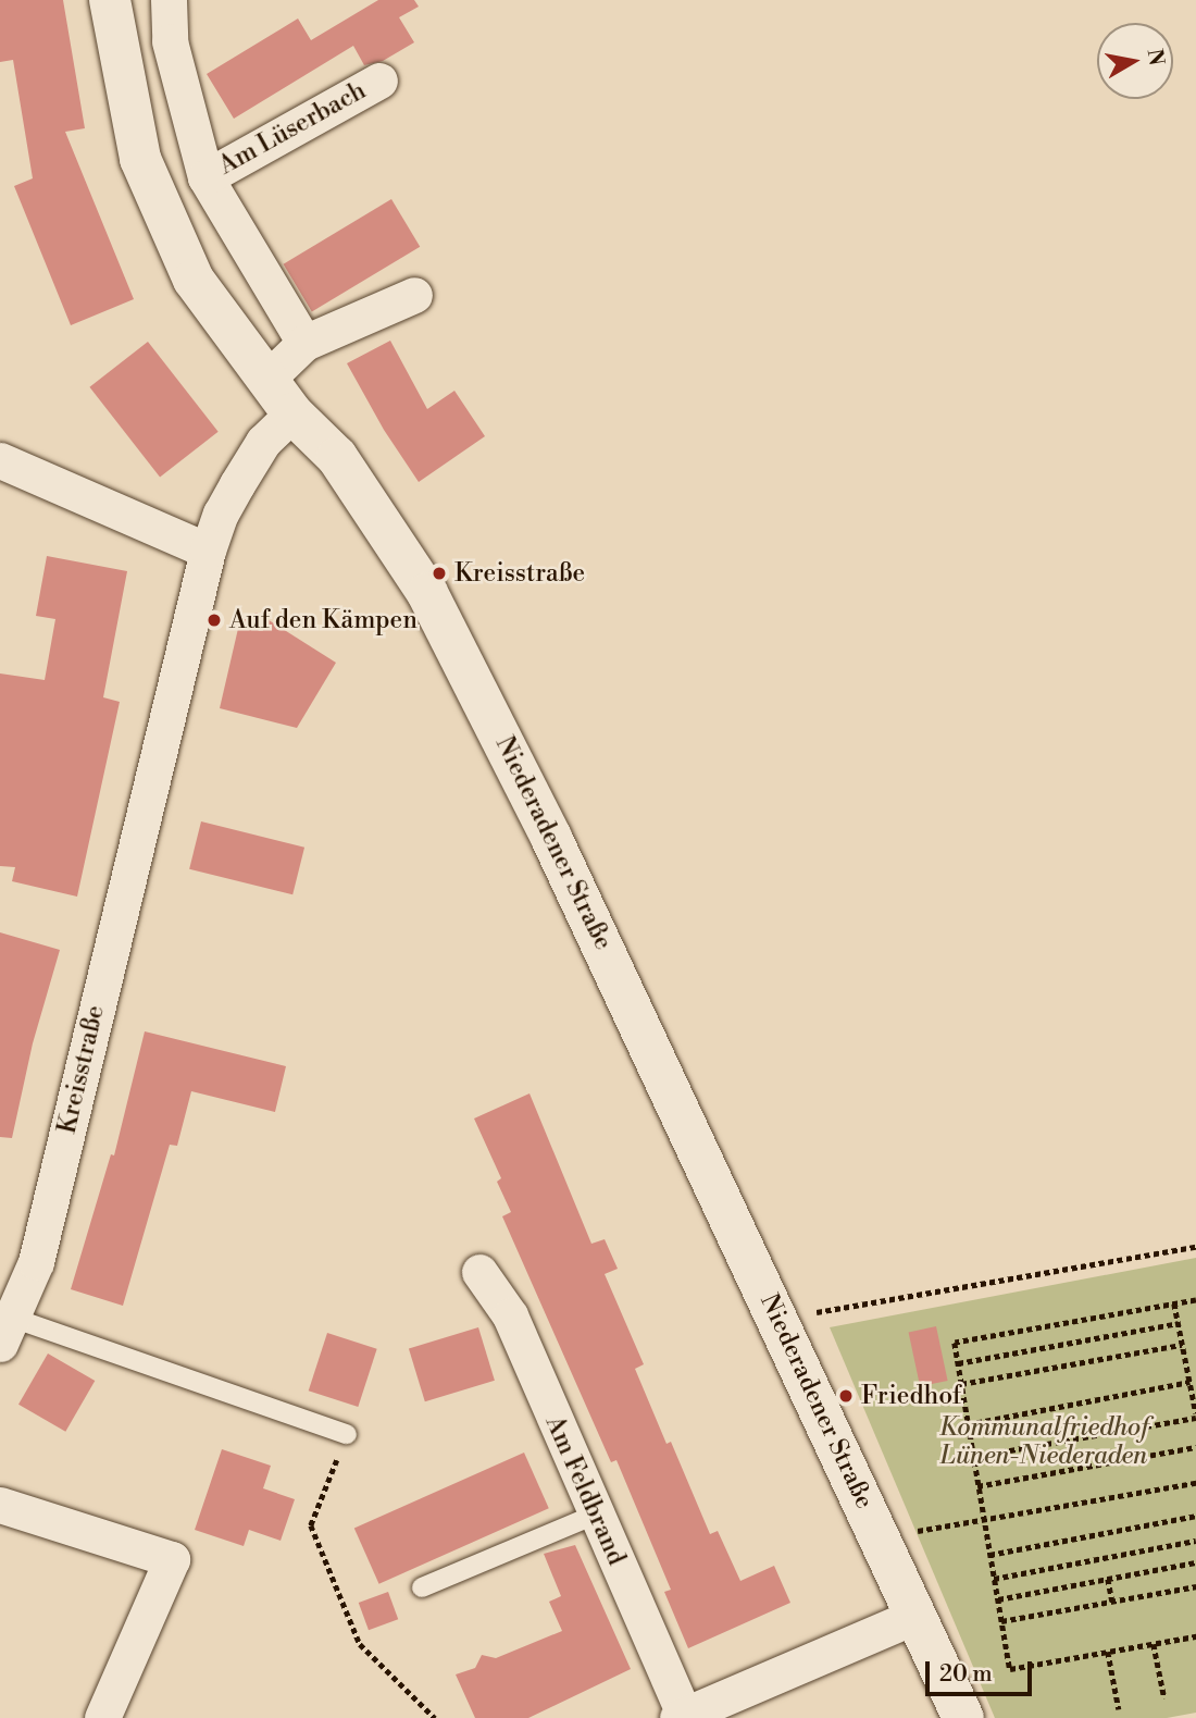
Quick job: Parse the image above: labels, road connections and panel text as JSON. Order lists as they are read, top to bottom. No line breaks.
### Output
{"streets":{"street":["Am Lüserbach","Niederadener Straße","Kreisstraße","Am Feldbrand"]},"crossings":[["Niederadener Straße","Kreisstraße"],["Niederadener Straße","Am Feldbrand"]],"parks":["Kommunalfriedhof Lünen-Niederaden"],"places":["Kreisstraße","Auf den Kämpen","Friedhof"],"scale_bar":"20 m","north":"right"}
